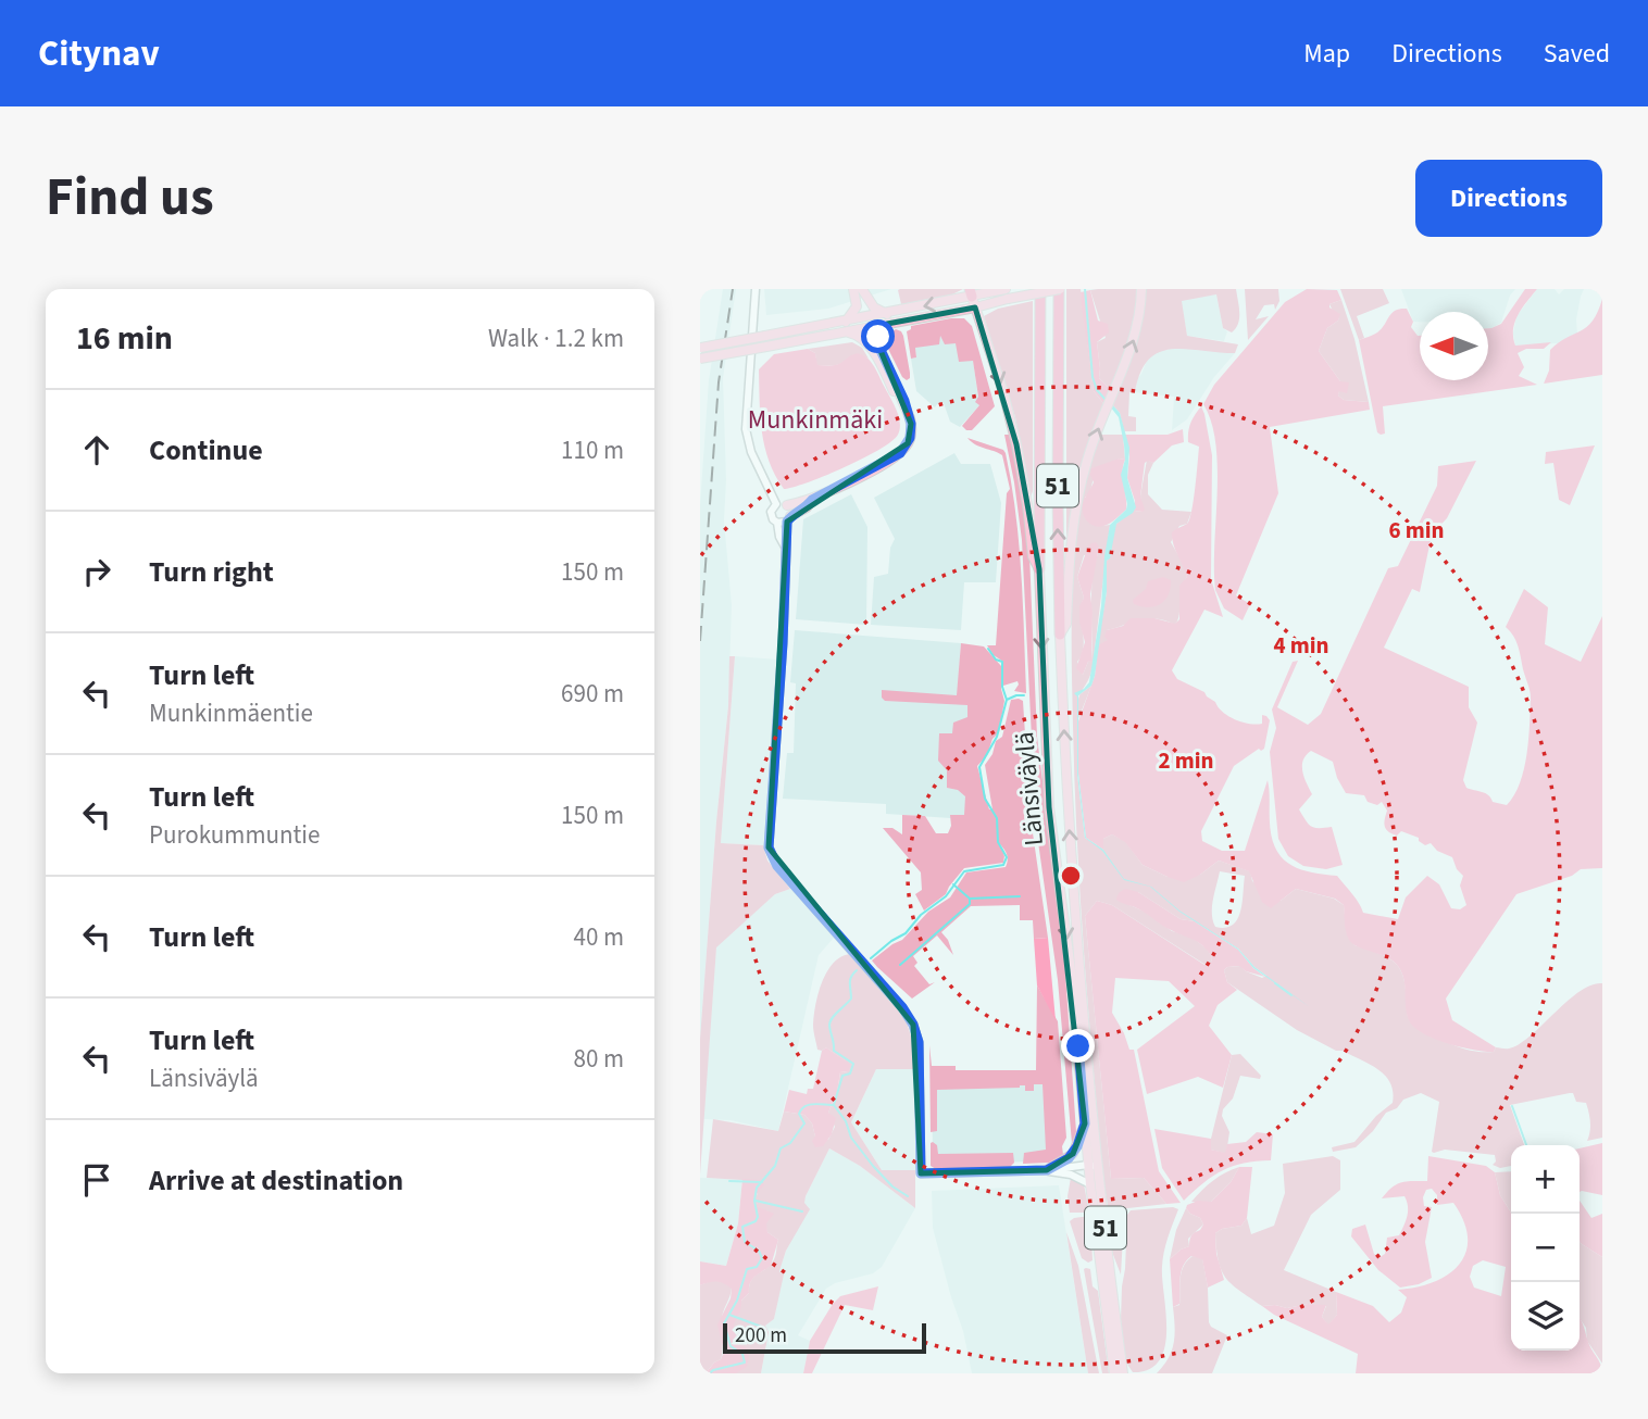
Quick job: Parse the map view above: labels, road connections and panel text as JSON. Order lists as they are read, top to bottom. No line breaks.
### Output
{"streets":{"highway":["51","Länsiväylä"]},"parks":["Munkinmäki"],"scale_bar":"200 m","north":"left","page":{"header":"Citynav","nav":["Map","Directions","Saved"],"title":"Find us","buttons":"Directions","heading":["16 min","Walk · 1.2 km"],"list":[["Continue","110 m"],["Turn right","150 m"],["Turn left","Munkinmäentie","690 m"],["Turn left","Purokummuntie","150 m"],["Turn left","40 m"],["Turn left","Länsiväylä","80 m"],"Arrive at destination"],"map_buttons":["+","−"],"scale":"200 m"},"rings":["6 min","4 min","2 min"]}
